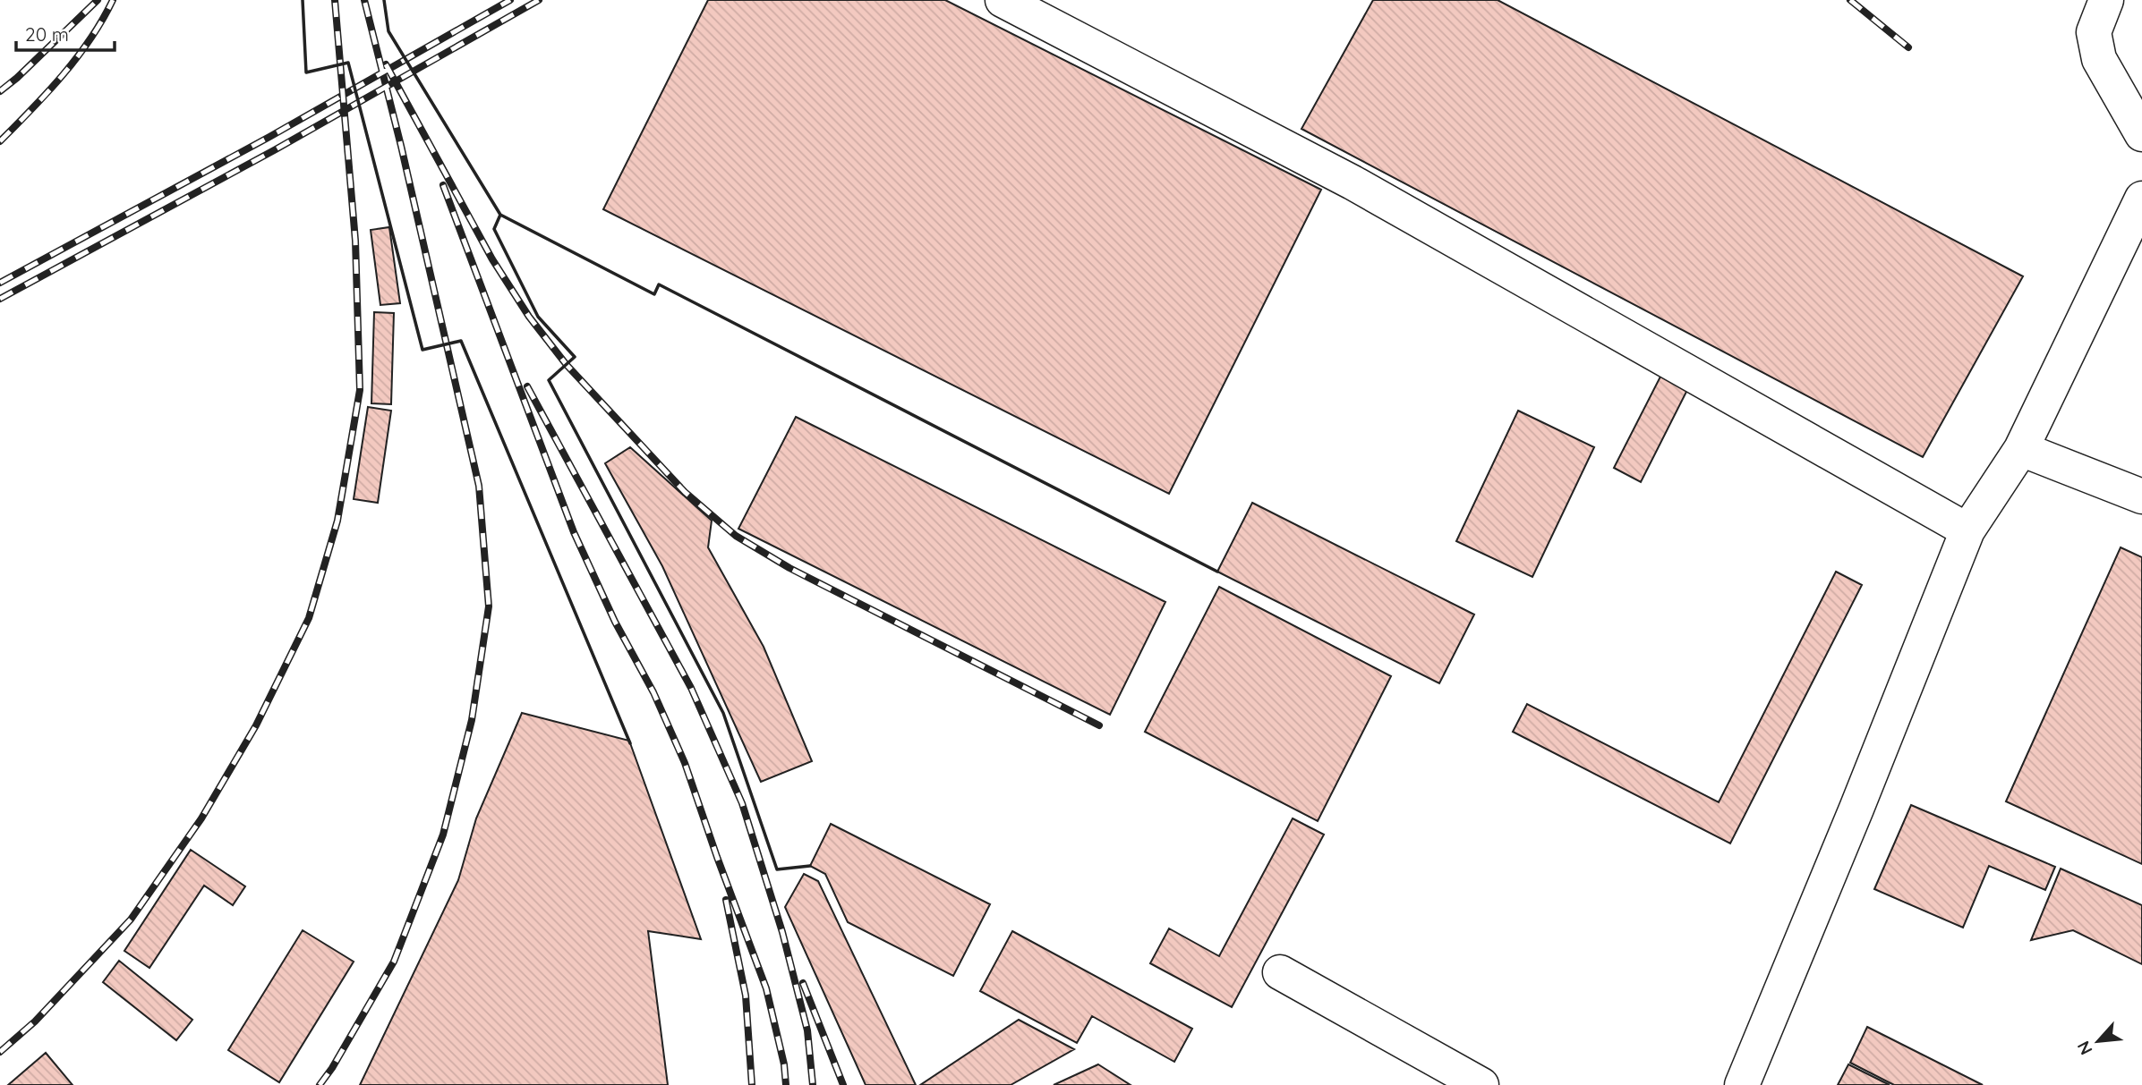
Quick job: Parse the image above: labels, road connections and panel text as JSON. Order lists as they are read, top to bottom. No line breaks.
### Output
{"scale_bar":"20 m","north":"bottom left"}
